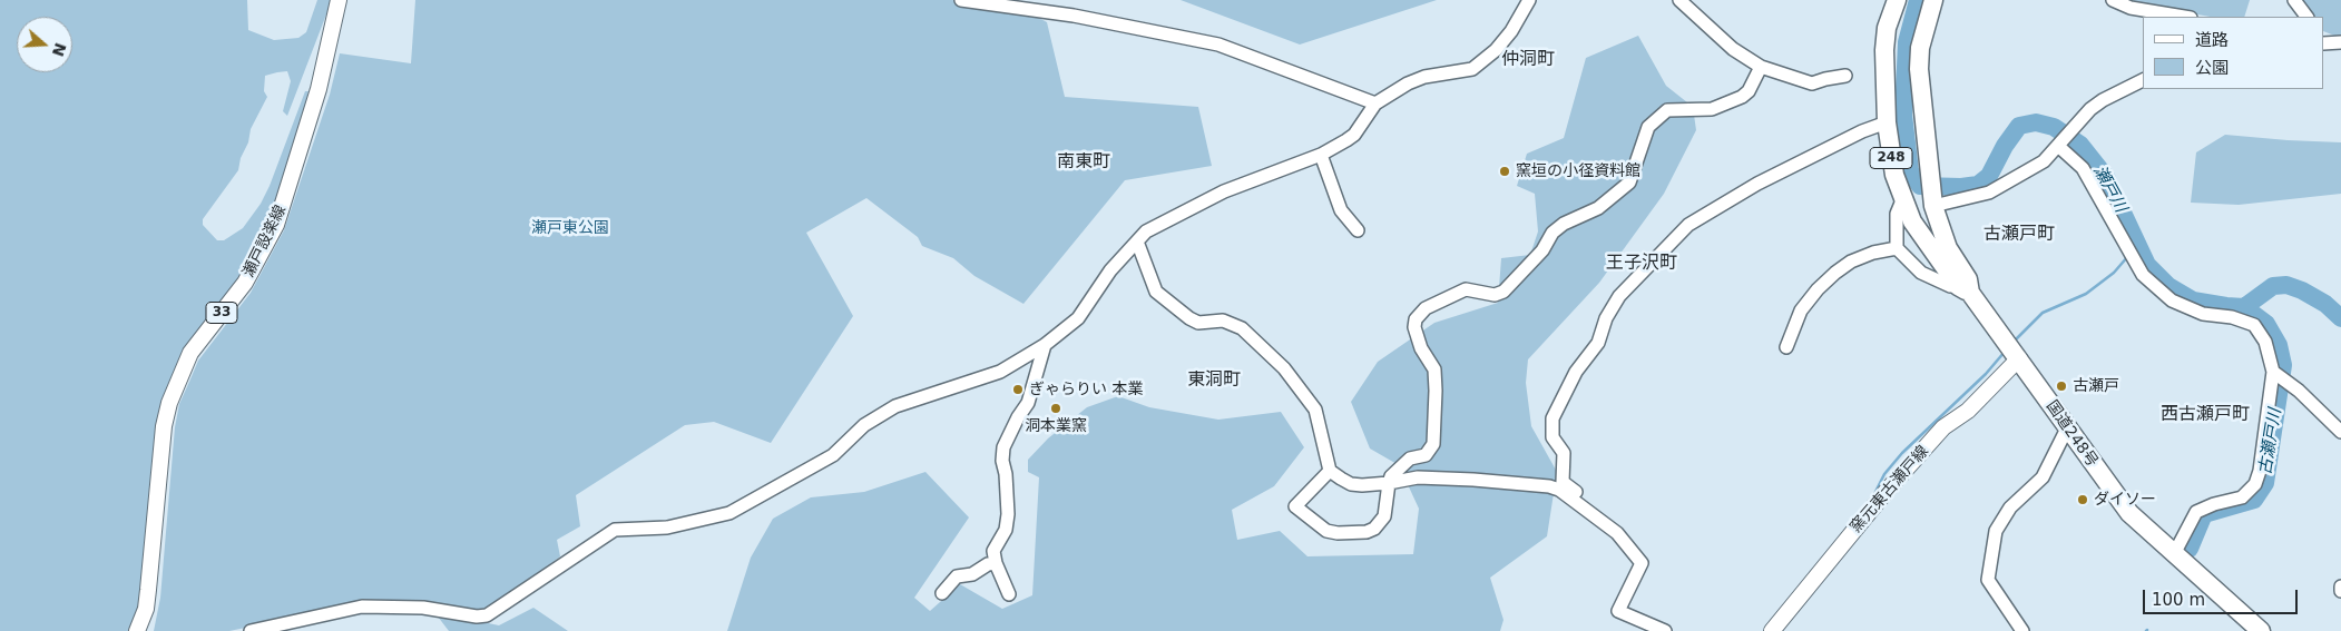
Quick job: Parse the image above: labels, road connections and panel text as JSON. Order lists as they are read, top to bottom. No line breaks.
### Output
{"streets":{"highway":["248","国道248号"],"main road":["瀬戸設楽線","33","窯元東古瀬戸線"]},"crossings":[["国道248号","窯元東古瀬戸線"]],"districts":["仲洞町","南東町","古瀬戸町","王子沢町","東洞町","西古瀬戸町"],"water":["瀬戸川","古瀬戸川"],"parks":["瀬戸東公園"],"places":["窯垣の小径資料館","古瀬戸","ぎゃらりい 本業","洞本業窯","ダイソー"],"legend":["道路","公園"],"scale_bar":"100 m","north":"right"}
